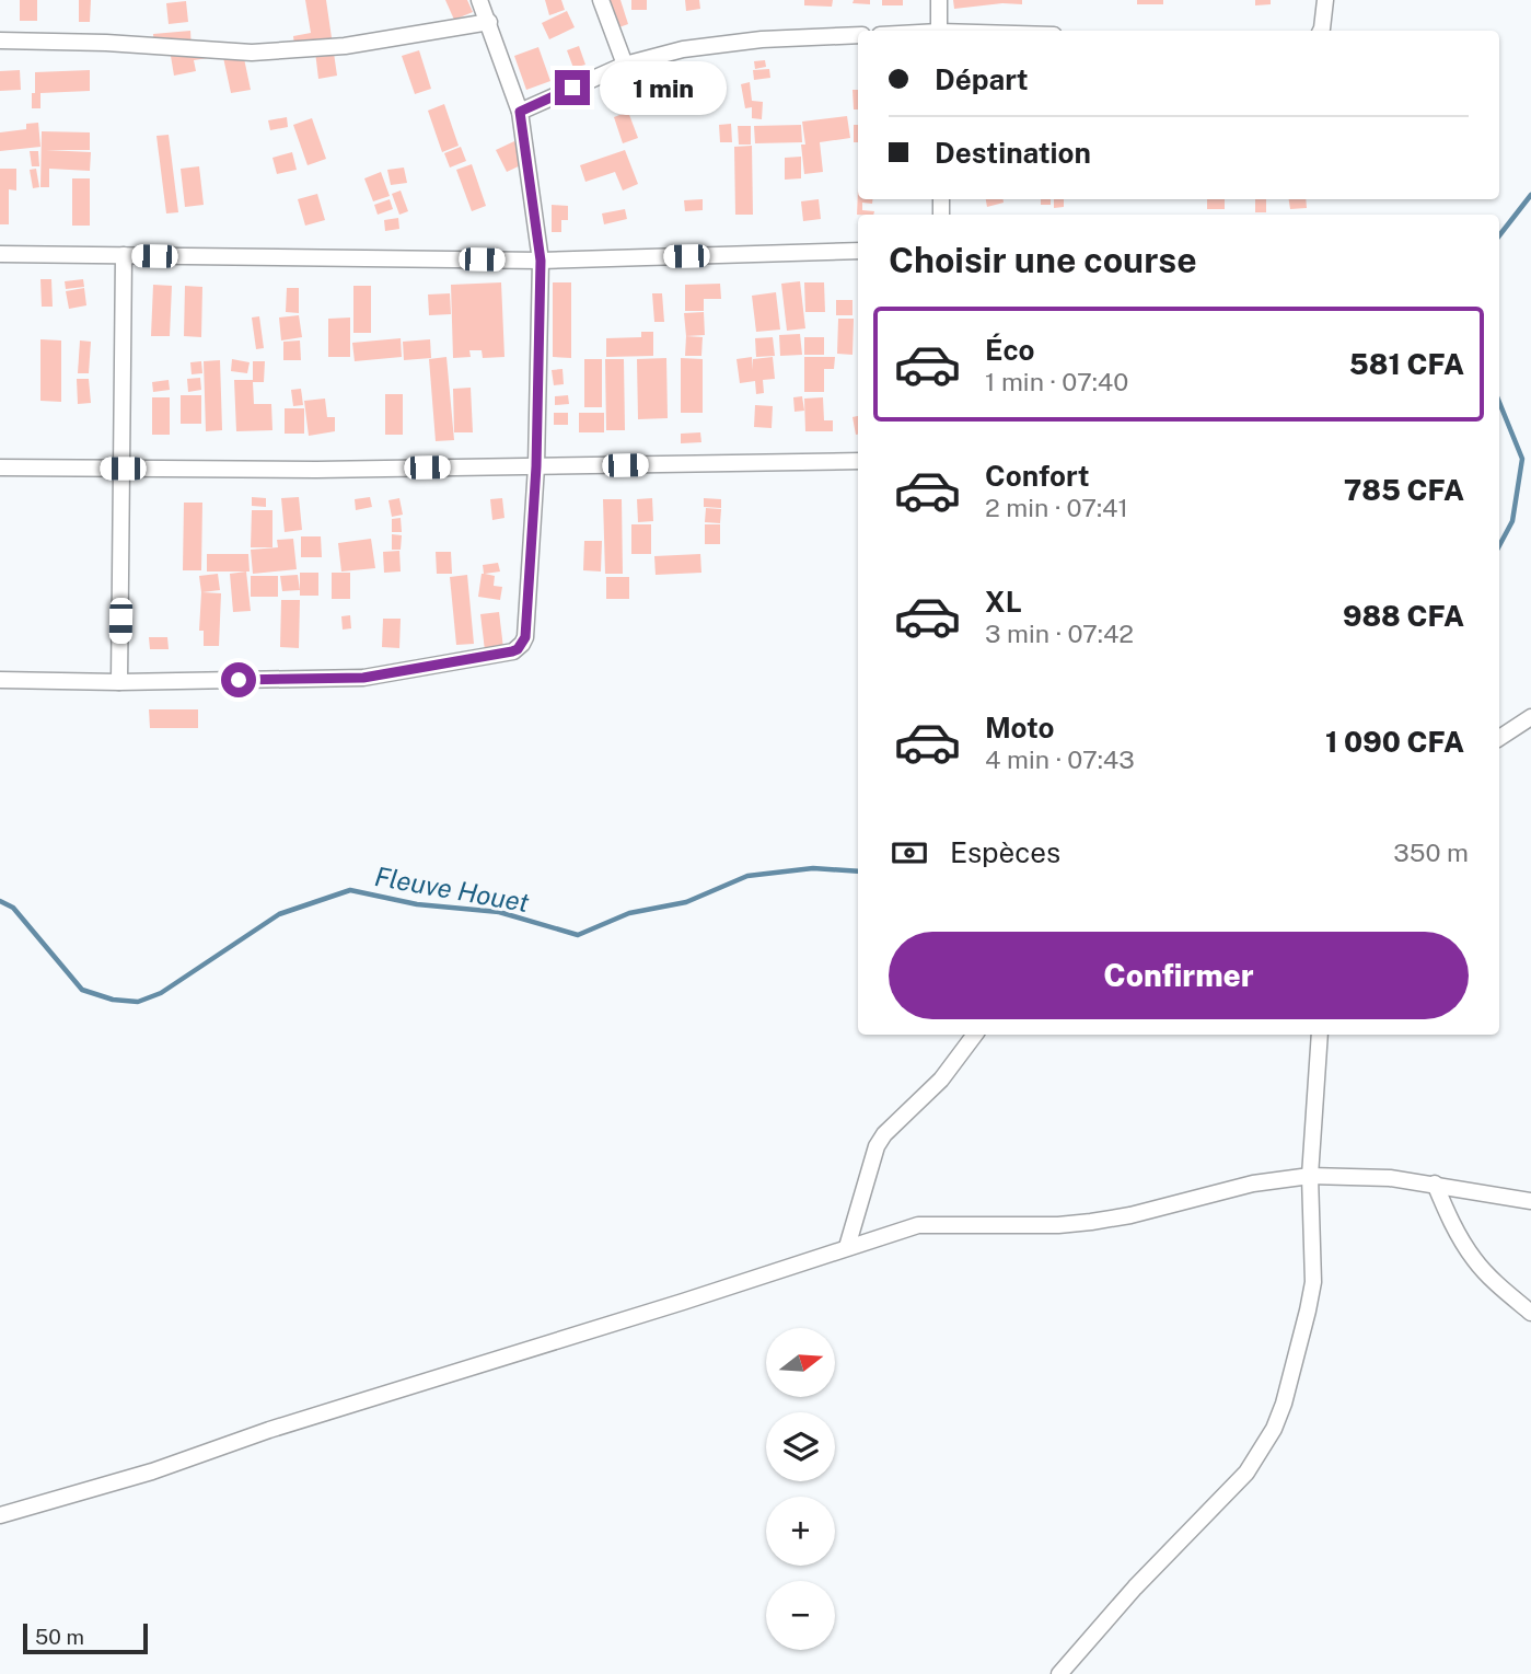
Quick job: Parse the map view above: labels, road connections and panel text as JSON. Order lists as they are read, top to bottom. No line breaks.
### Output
{"water":["Fleuve Houet"],"scale_bar":"50 m","north":"right","page":{"banner":["Départ","Destination"],"bubble":"1 min","heading":"Choisir une course","list":[{"name":"Éco","note":"1 min · 07:40","value":"581 CFA"},{"name":"Confort","note":"2 min · 07:41","value":"785 CFA"},{"name":"XL","note":"3 min · 07:42","value":"988 CFA"},{"name":"Moto","note":"4 min · 07:43","value":"1 090 CFA"}],"pay":["Espèces","350 m"],"buttons":"Confirmer","map_buttons":["+","−"],"scale":"50 m"}}
